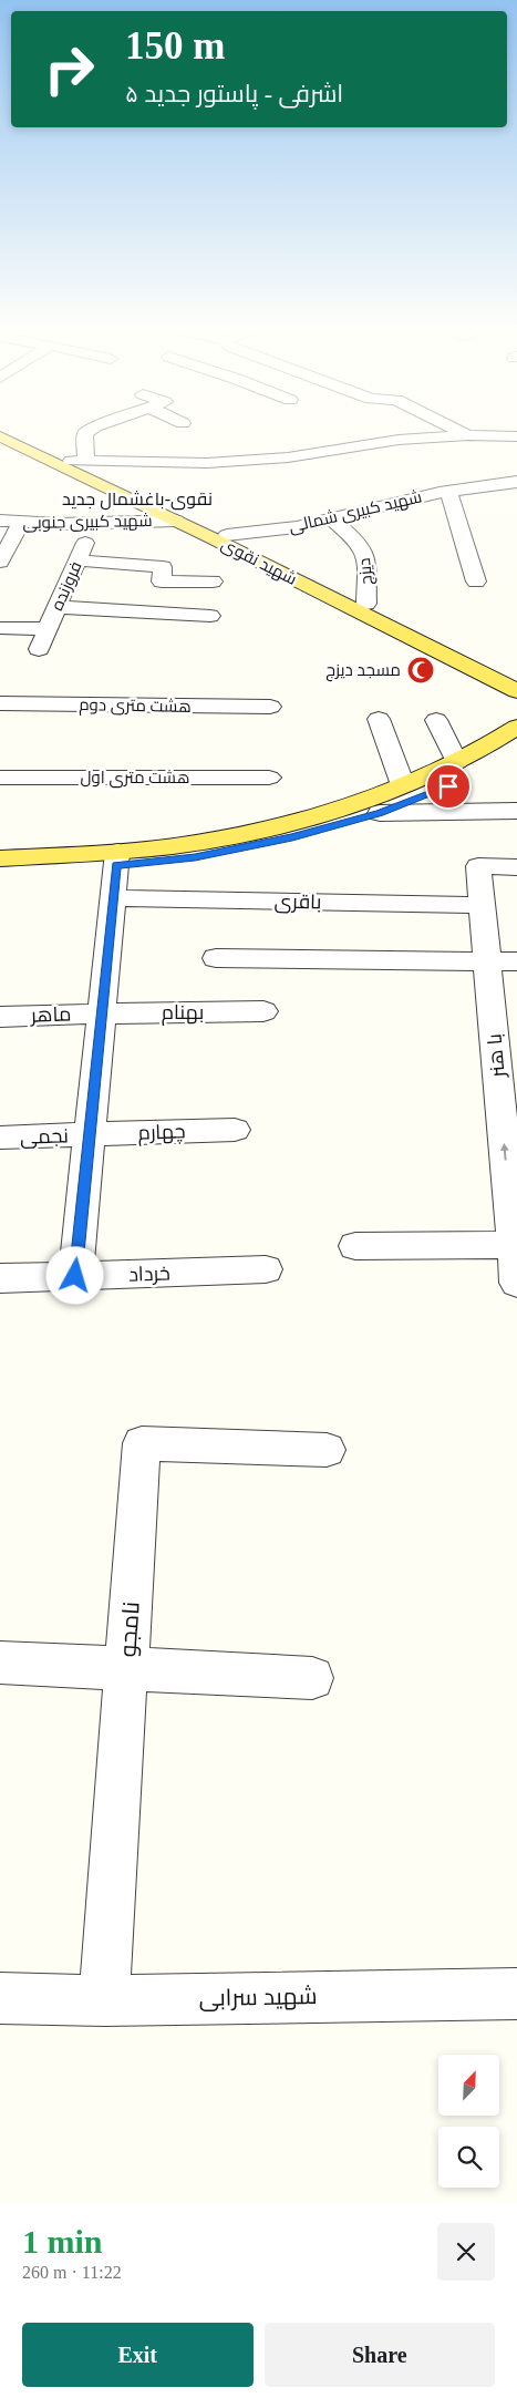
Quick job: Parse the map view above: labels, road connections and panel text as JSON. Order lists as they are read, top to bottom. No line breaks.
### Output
{"streets":{"main road":["شهید نقوی"],"street":["شهید کبیری شمالی","شهید کبیری جنوبی","دیزج","فروزنده","هشت متری دوم","هشت متری اول","باقری","بهنام","ماهر","با هنر","چهارم","نجمی","خرداد","نامجو","شهید سرابی"]},"crossings":[["شهید کبیری شمالی","شهید نقوی"],["شهید کبیری شمالی","دیزج"],["شهید کبیری جنوبی","شهید نقوی"],["شهید کبیری جنوبی","فروزنده"],["شهید نقوی","دیزج"],["باقری","با هنر"],["بهنام","ماهر"],["چهارم","نجمی"],["نامجو","شهید سرابی"]],"one_way":["با هنر"],"districts":["نقوی-باغشمال جدید"],"places":{"mosque":["مسجد دیزج"]},"north":"top right","page":{"turn":["150 m","اشرفی - پاستور جدید ۵"],"heading":["1 min","260 m · 11:22"],"buttons":["Exit","Share"]}}
